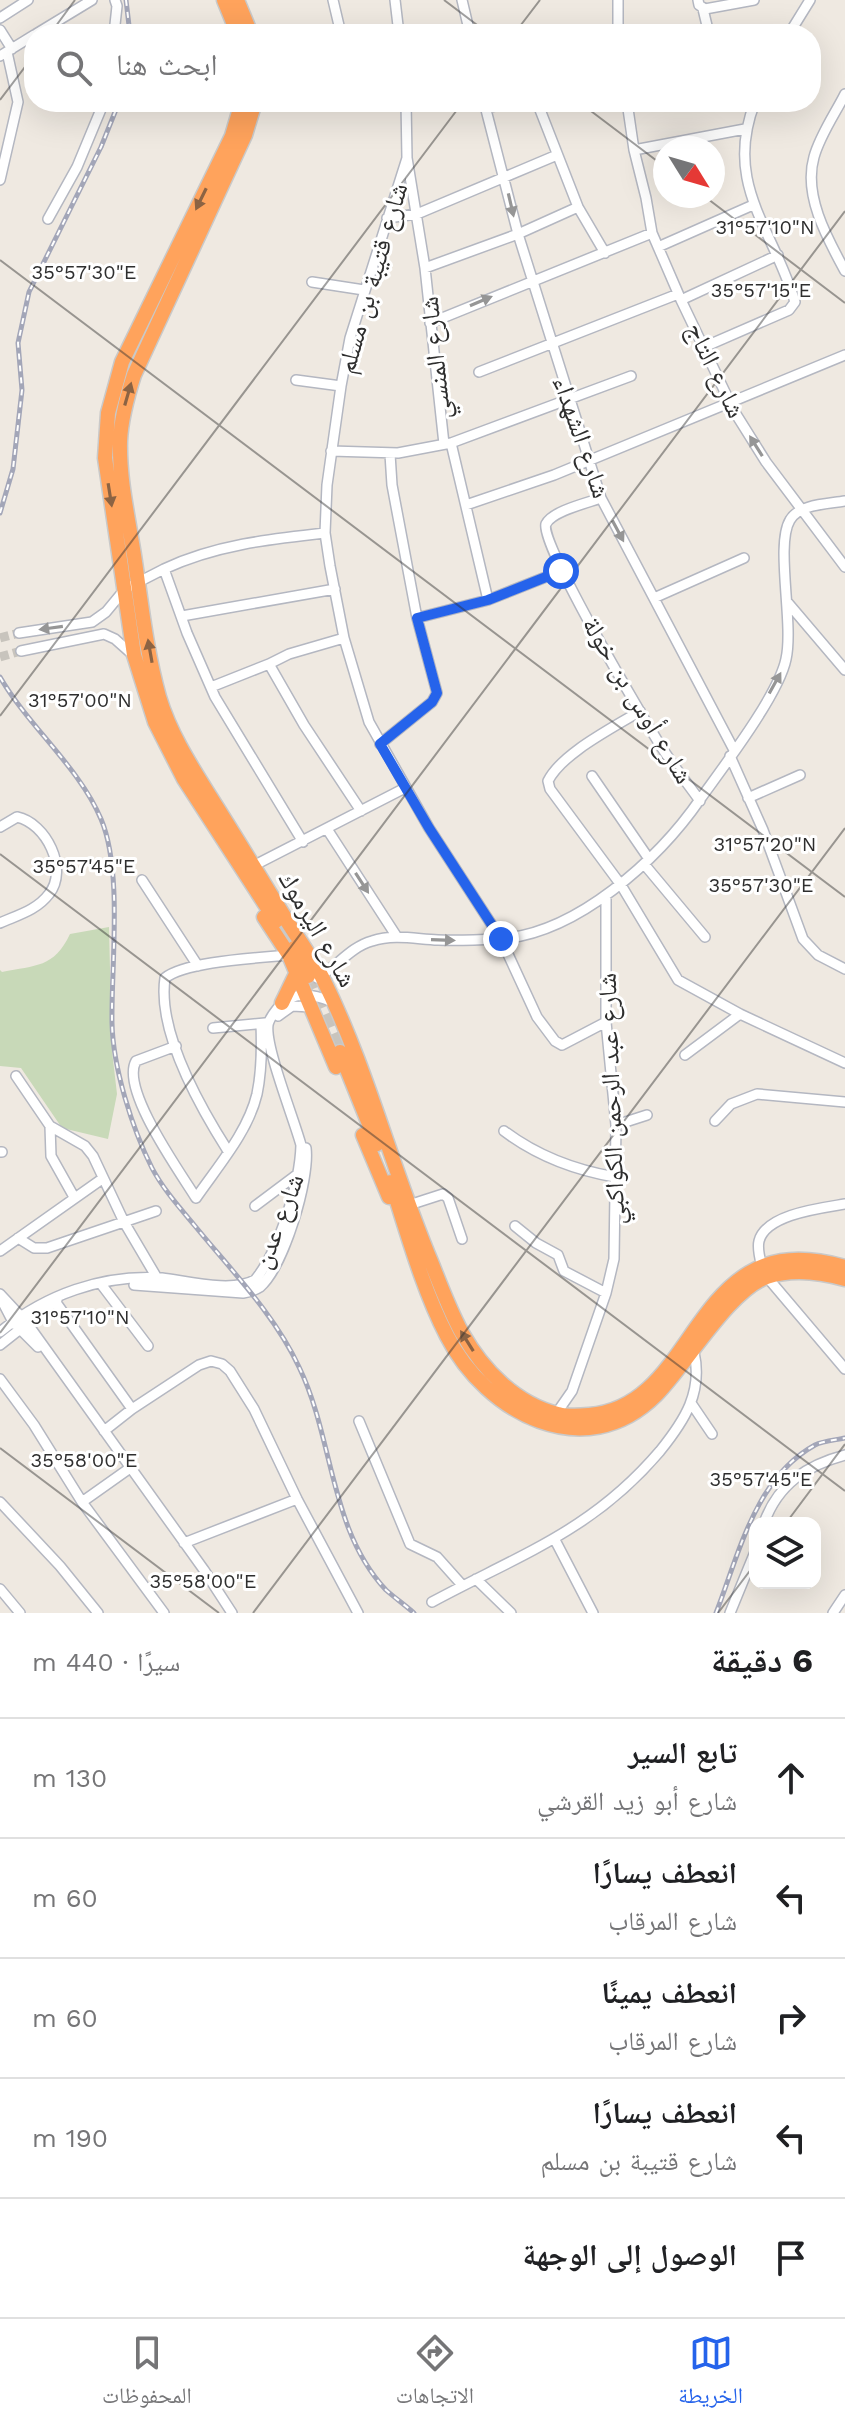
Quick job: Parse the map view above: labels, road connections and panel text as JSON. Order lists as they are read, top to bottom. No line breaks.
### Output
{"streets":{"highway":["شارع اليرموك"],"street":["شارع قتيبة بن مسلم","شارع المنسي","شارع التاج","شارع الشهداء","شارع أوس بن خولة","شارع عبد الرحمن الكواكبي","شارع عدن"]},"crossings":[["شارع قتيبة بن مسلم","شارع المنسي"],["شارع قتيبة بن مسلم","شارع عبد الرحمن الكواكبي"],["شارع الشهداء","شارع أوس بن خولة"],["شارع اليرموك","شارع عبد الرحمن الكواكبي"]],"north":"bottom right","page":{"search":"ابحث هنا","heading":["6 دقيقة","سيرًا · 440 m"],"list":[["تابع السير","شارع أبو زيد القرشي","130 m"],["انعطف يسارًا","شارع المرقاب","60 m"],["انعطف يمينًا","شارع المرقاب","60 m"],["انعطف يسارًا","شارع قتيبة بن مسلم","190 m"],"الوصول إلى الوجهة"],"nav":["الخريطة","الاتجاهات","المحفوظات"]},"coordinates":["31°57'10\"N","35°57'30\"E","35°57'15\"E","31°57'00\"N","31°57'20\"N","35°57'45\"E","35°58'00\"E"]}
